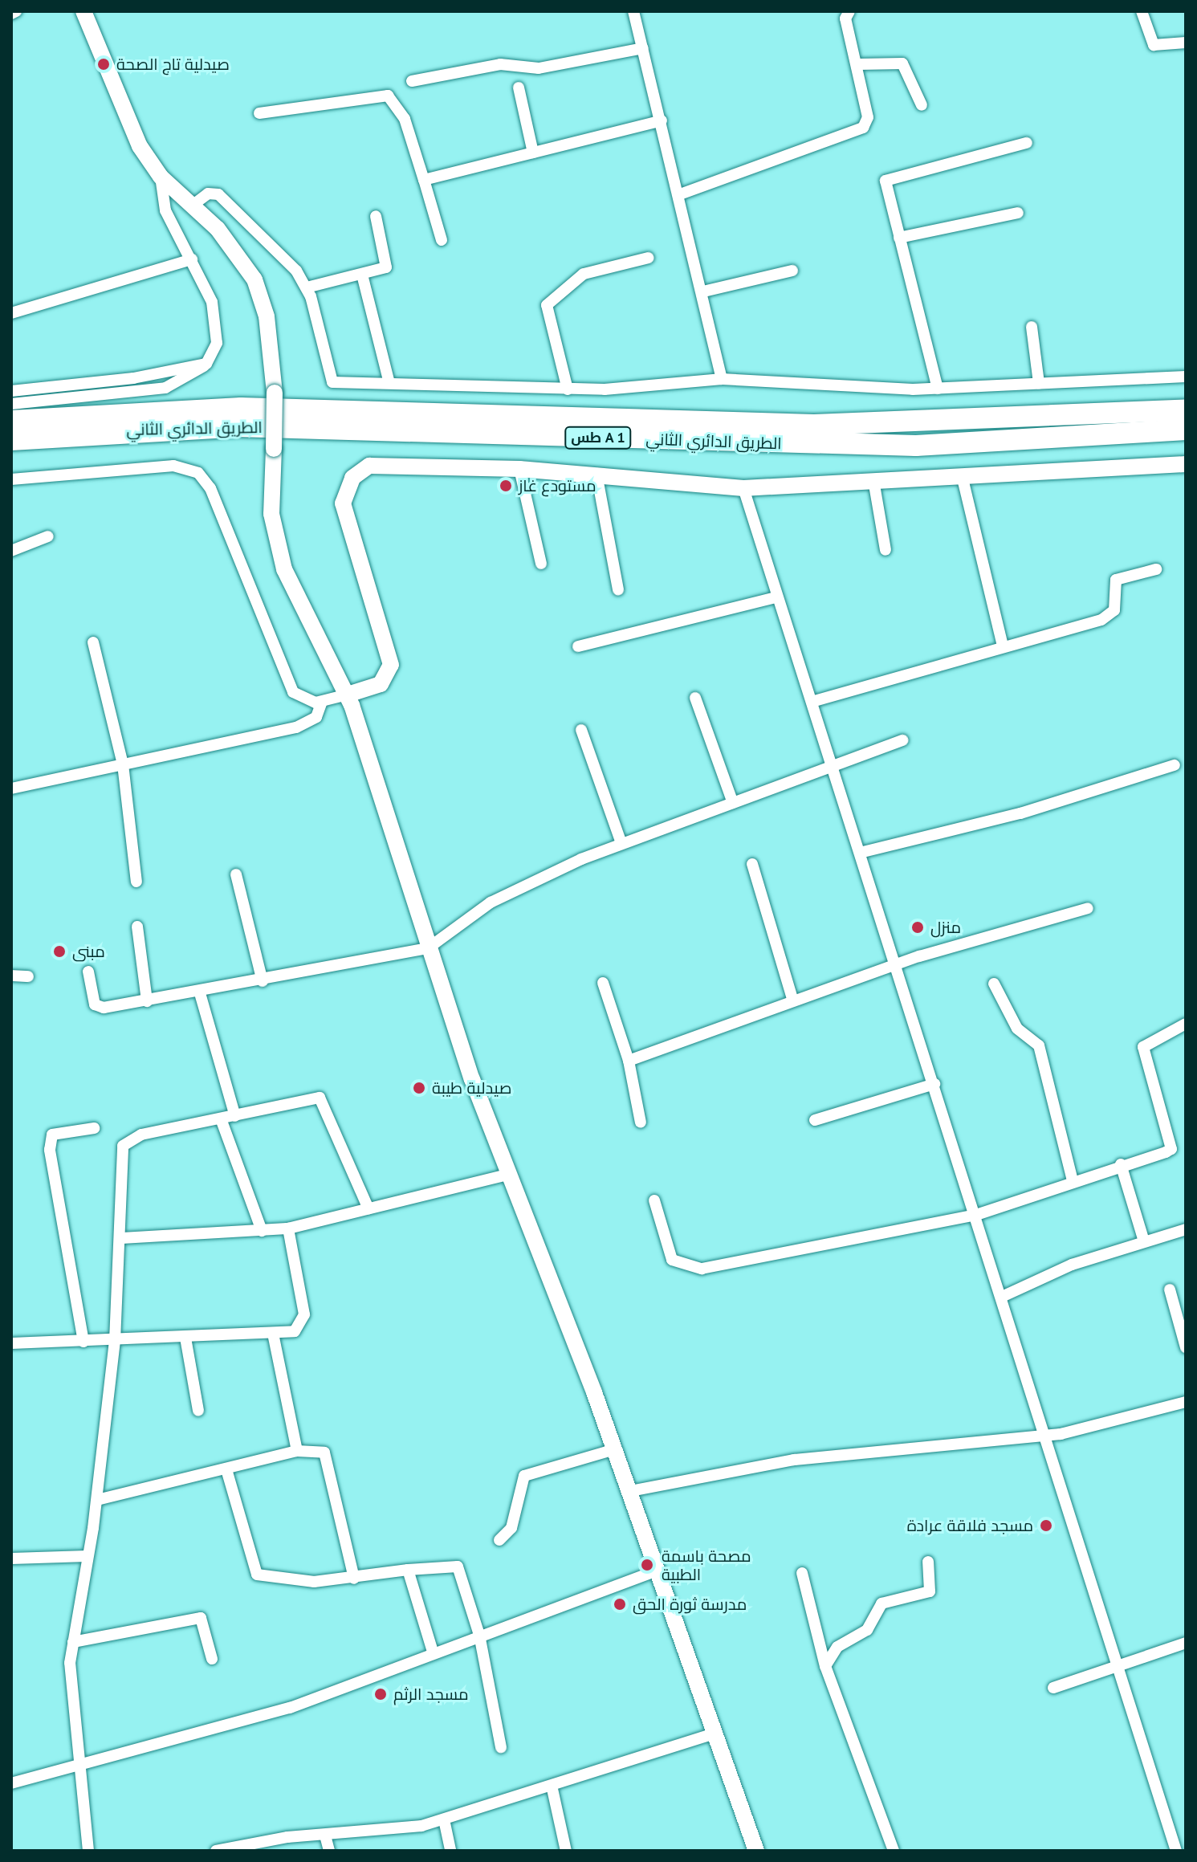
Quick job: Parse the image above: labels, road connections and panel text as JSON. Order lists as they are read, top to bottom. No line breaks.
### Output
{"streets":{"highway":["الطريق الدائري الثاني","طس A 1"]},"places":["صيدلية تاج الصحة","مستودع غاز","منزل","مبنى","صيدلية طيبة","مسجد فلاقة عرادة","مصحة باسمة الطبية","مدرسة ثورة الحق","مسجد الرثم"]}
